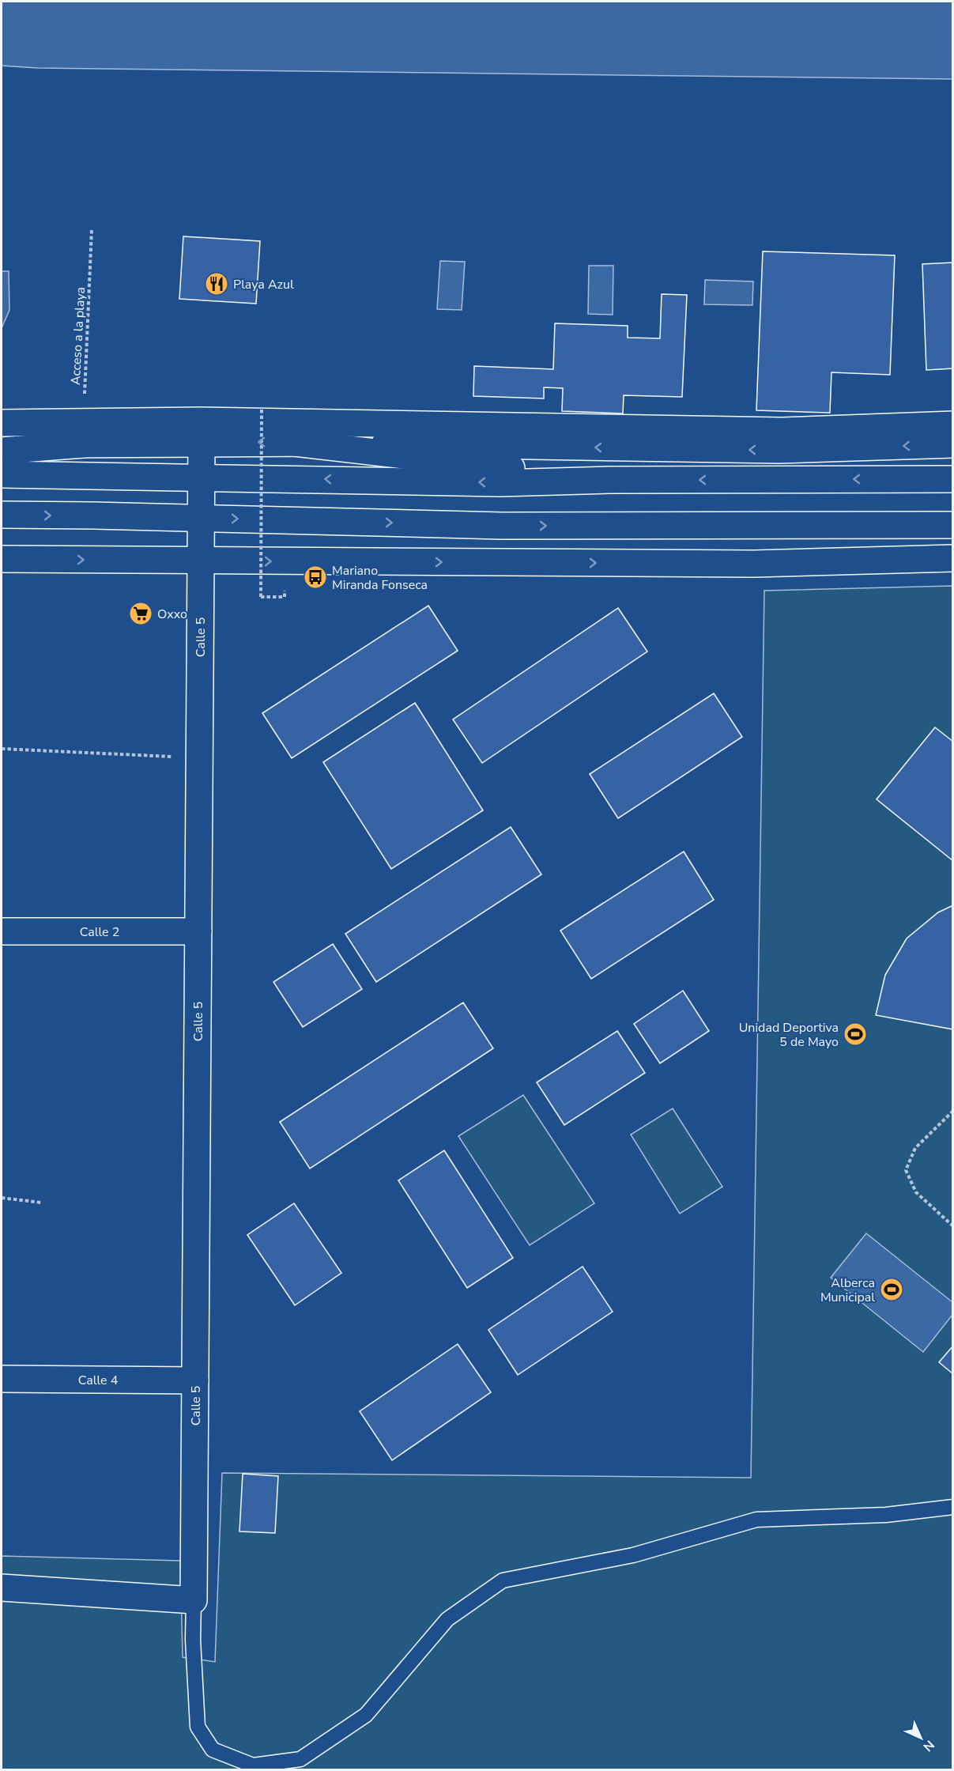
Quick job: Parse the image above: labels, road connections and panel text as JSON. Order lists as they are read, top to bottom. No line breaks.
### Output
{"streets":{"main road":["Calle 5","Calle 2","Calle 4"],"path":["Acceso a la playa"]},"crossings":[["Calle 5","Calle 2"],["Calle 5","Calle 4"]],"places":{"restaurant":["Playa Azul"],"bus stop":["Mariano Miranda Fonseca"],"supermarket":["Oxxo"],"sports":["Unidad Deportiva 5 de Mayo","Alberca Municipal"]},"north":"bottom right"}
